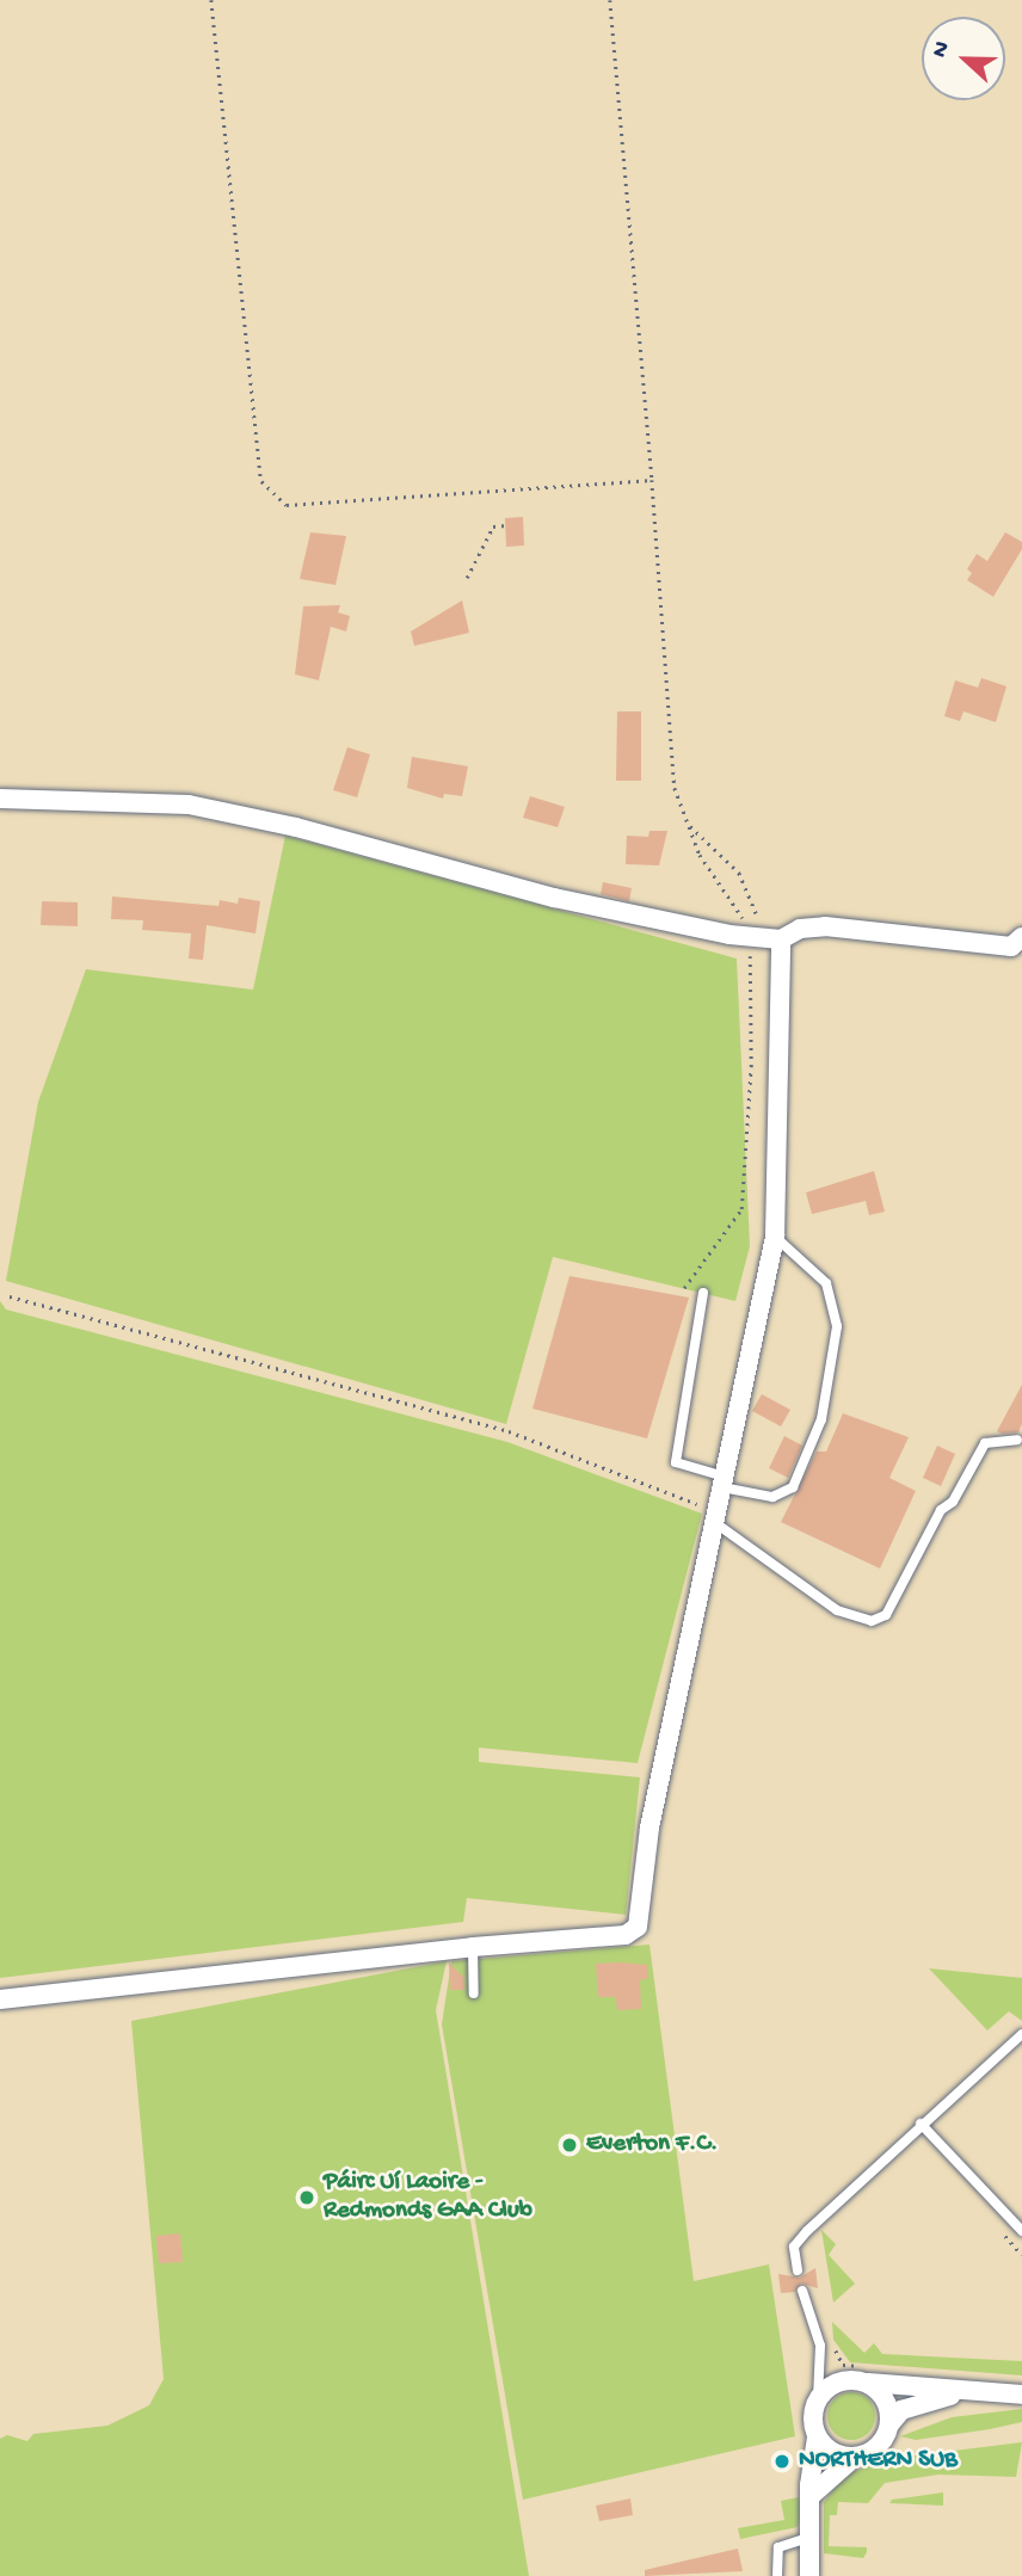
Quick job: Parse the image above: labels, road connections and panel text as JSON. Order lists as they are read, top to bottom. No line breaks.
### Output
{"places":["Everton F.C.","Páirc Uí Laoire - Redmonds GAA Club","NORTHERN SUB"],"north":"left"}
